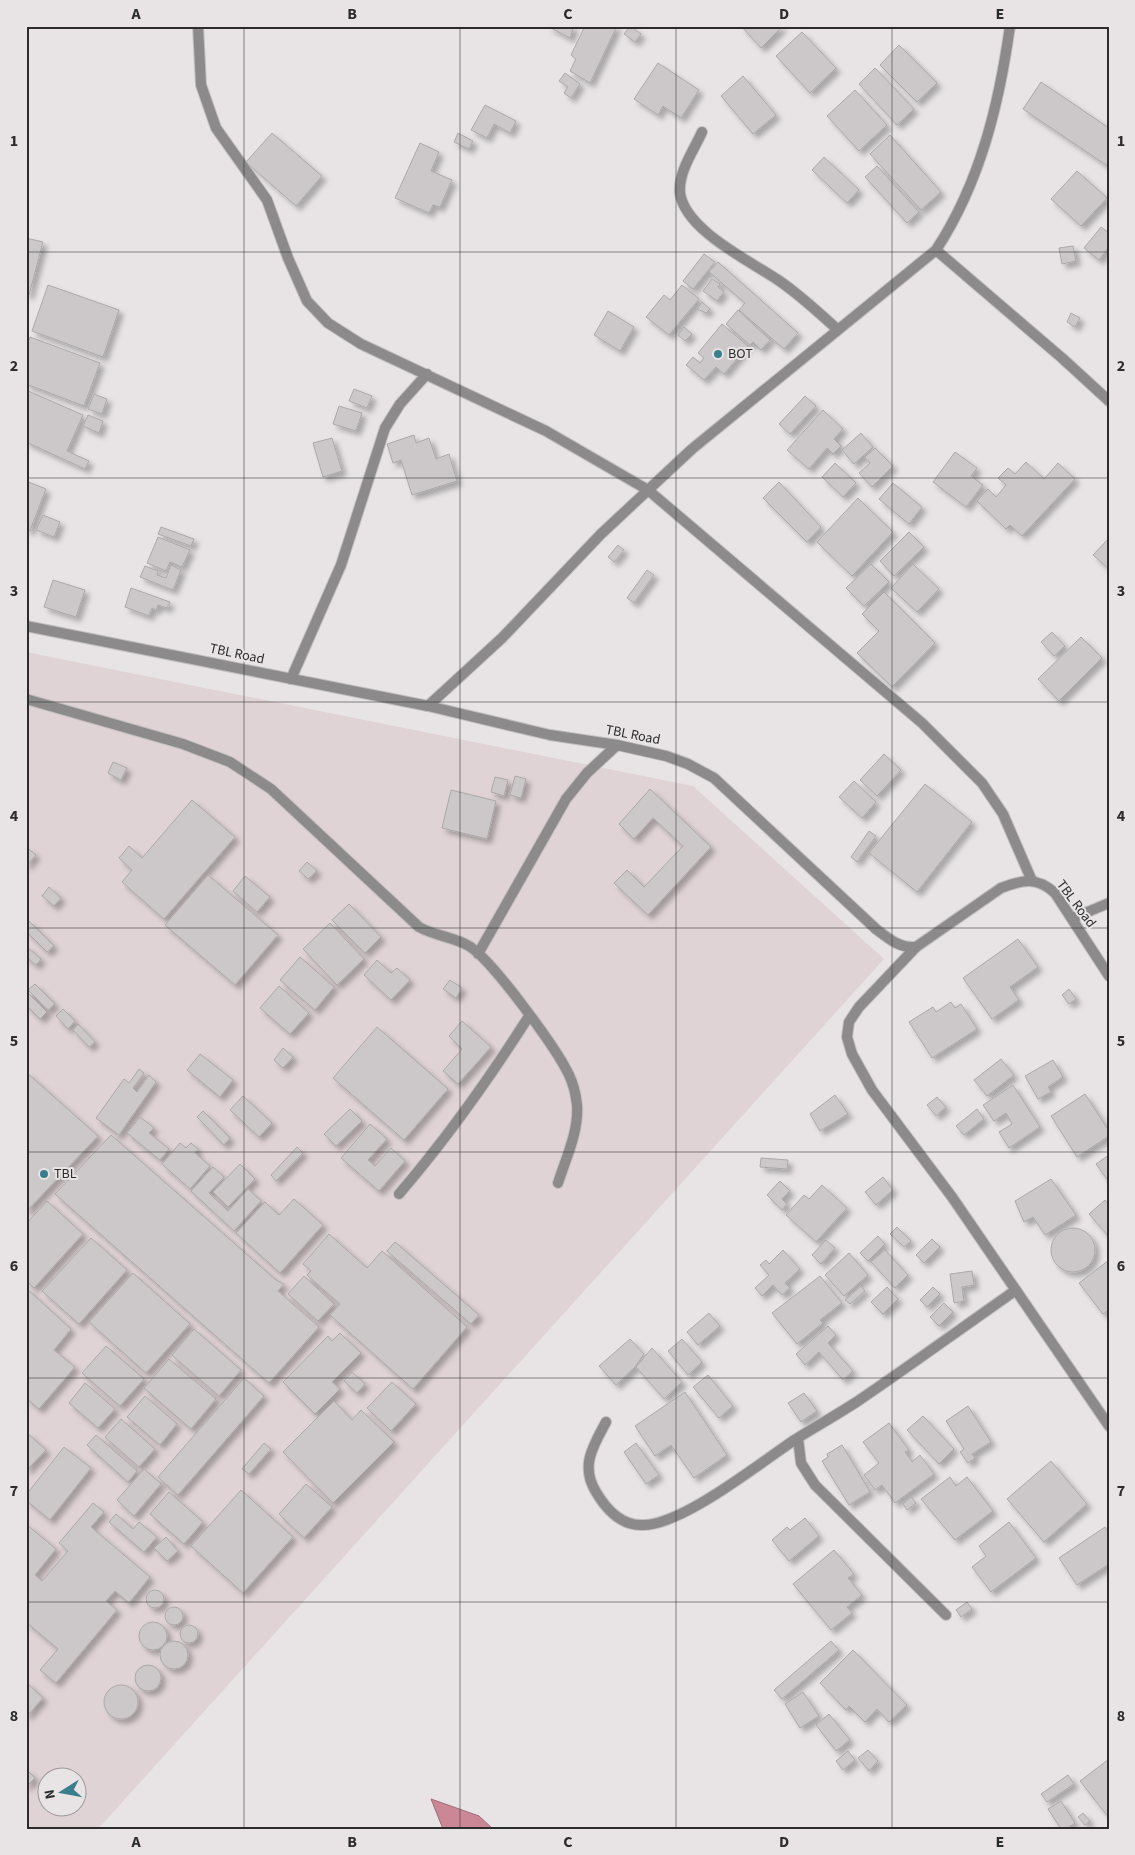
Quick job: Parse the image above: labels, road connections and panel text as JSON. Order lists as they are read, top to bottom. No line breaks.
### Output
{"streets":{"street":["TBL Road"]},"places":["BOT","TBL"],"north":"left","grid":{"columns":["A","B","C","D","E"],"rows":["1","2","3","4","5","6","7","8"]}}
